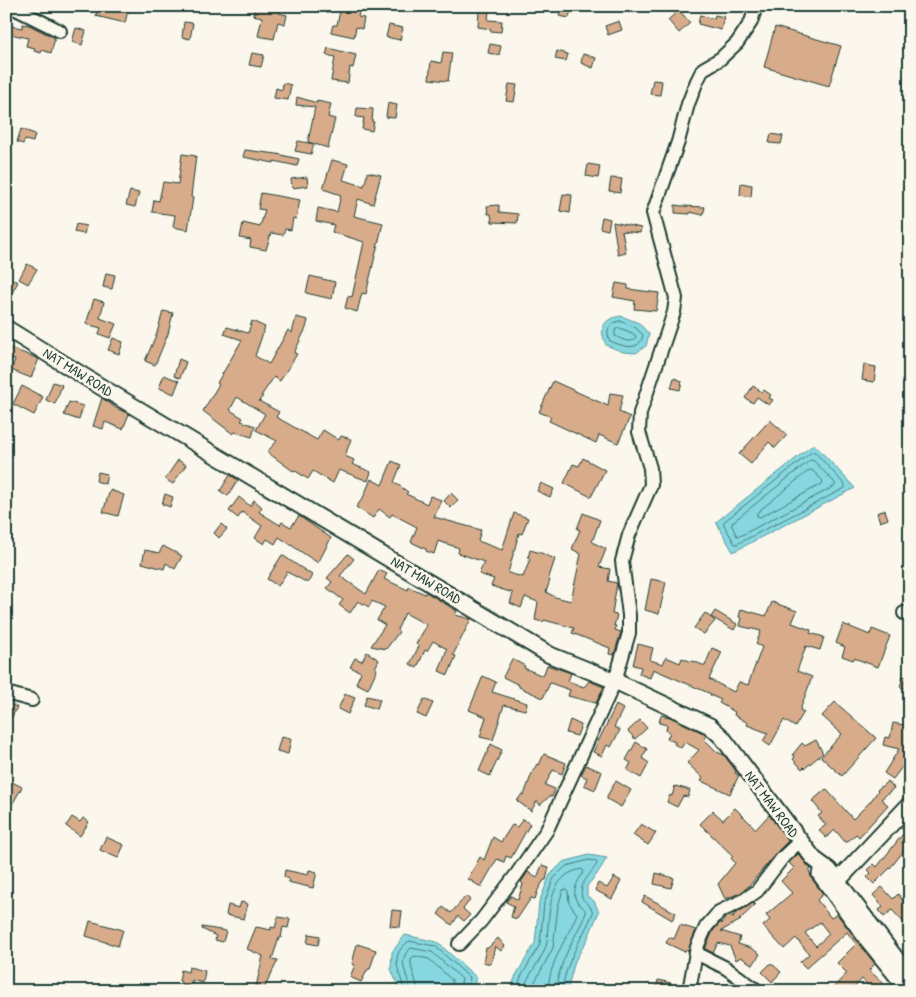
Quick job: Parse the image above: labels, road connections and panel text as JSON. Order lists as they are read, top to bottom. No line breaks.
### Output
{"streets":{"main road":["NAT MAW ROAD"]}}
